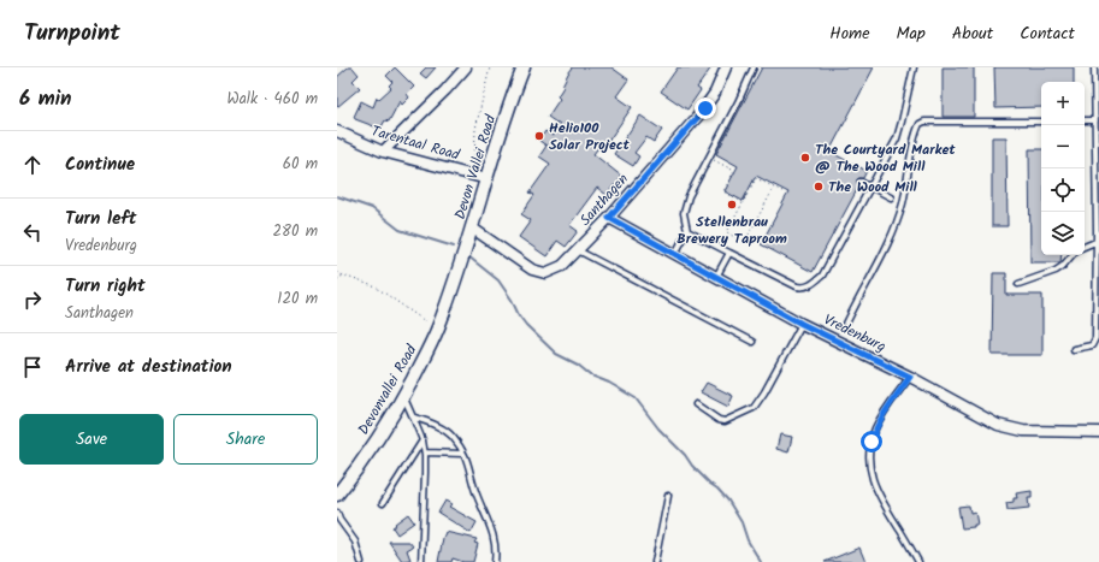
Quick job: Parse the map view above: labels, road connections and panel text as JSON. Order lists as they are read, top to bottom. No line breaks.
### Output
{"streets":{"street":["Tarentaal Road","Devon Vallei Road","Santhagen","Vredenburg","Devonvallei Road"]},"crossings":[["Tarentaal Road","Devon Vallei Road"],["Devon Vallei Road","Santhagen"],["Devon Vallei Road","Devonvallei Road"],["Santhagen","Vredenburg"]],"places":["Helio100 Solar Project","The Courtyard Market @ The Wood Mill","The Wood Mill","Stellenbrau Brewery Taproom"],"page":{"header":"Turnpoint","nav":["Home","Map","About","Contact"],"heading":["6 min","Walk · 460 m"],"map_buttons":["+","−"],"list":[["Continue","60 m"],["Turn left","Vredenburg","280 m"],["Turn right","Santhagen","120 m"],"Arrive at destination"],"buttons":["Save","Share"]}}
